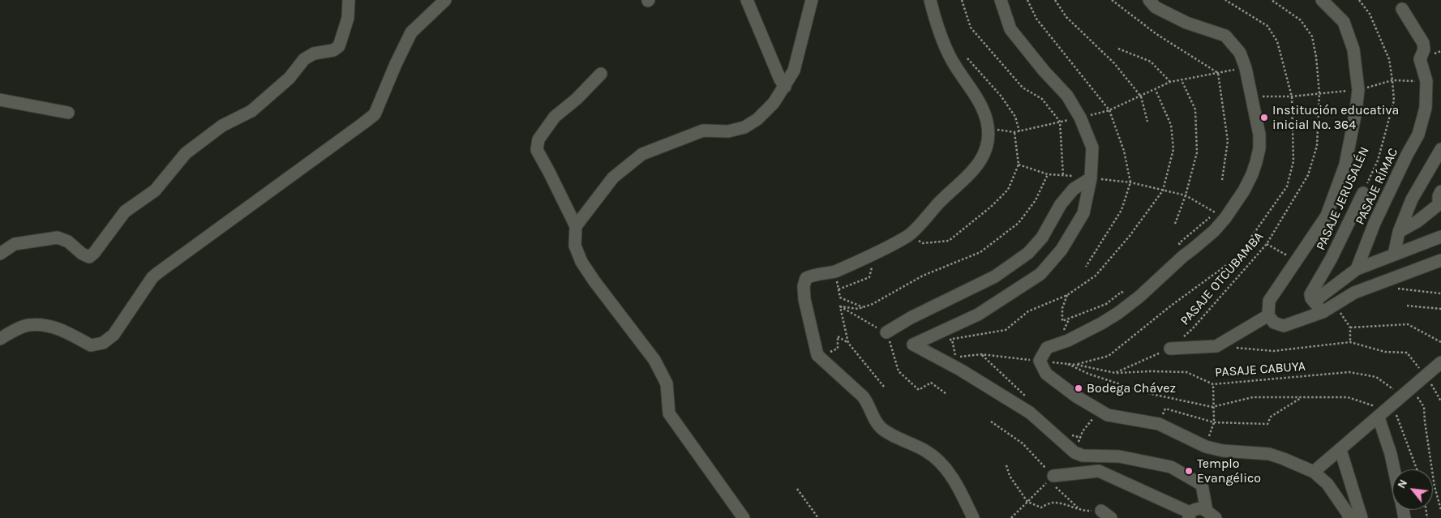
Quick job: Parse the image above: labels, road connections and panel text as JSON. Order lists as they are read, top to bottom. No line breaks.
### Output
{"streets":{"street":["PASAJE RÍMAC","PASAJE JERUSALÉN"],"path":["PASAJE OTCUBAMBA","PASAJE CABUYA"]},"crossings":[["PASAJE OTCUBAMBA","PASAJE CABUYA"]],"places":["Institución educativa inicial No. 364","Bodega Chávez","Templo Evangélico"],"north":"top left"}
